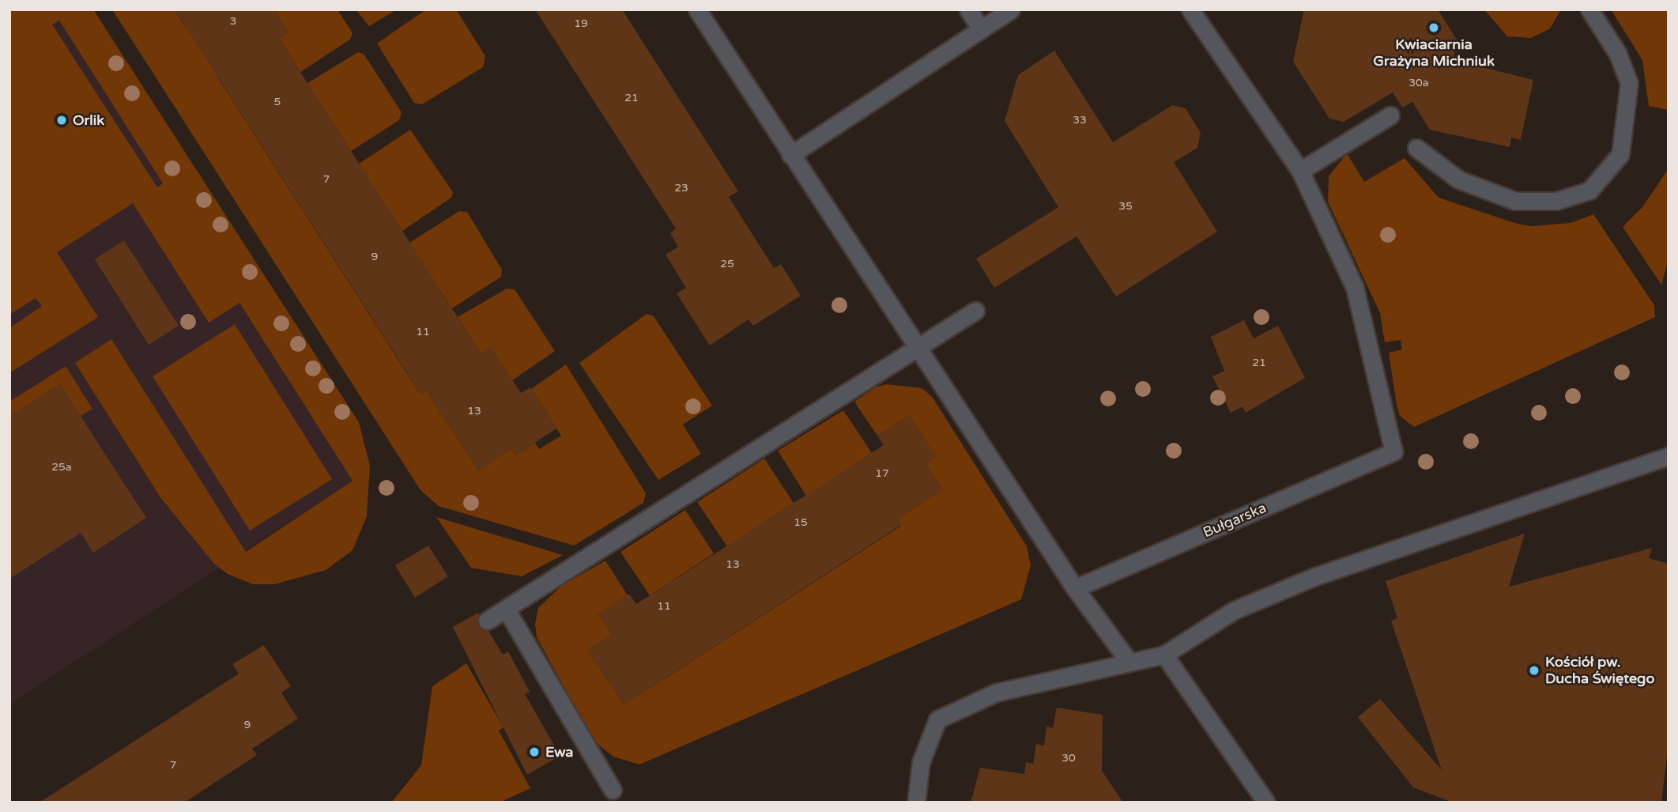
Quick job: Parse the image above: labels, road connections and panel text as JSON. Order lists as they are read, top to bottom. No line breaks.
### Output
{"streets":{"street":["Bułgarska"]},"places":["Kwiaciarnia Grażyna Michniuk","Orlik","Kościół pw. Ducha Świętego","Ewa"],"house_numbers":["3","19","30a","21","5","33","7","23","35","9","25","11","21","13","25a","17","15","13","11","9","30","7"]}
